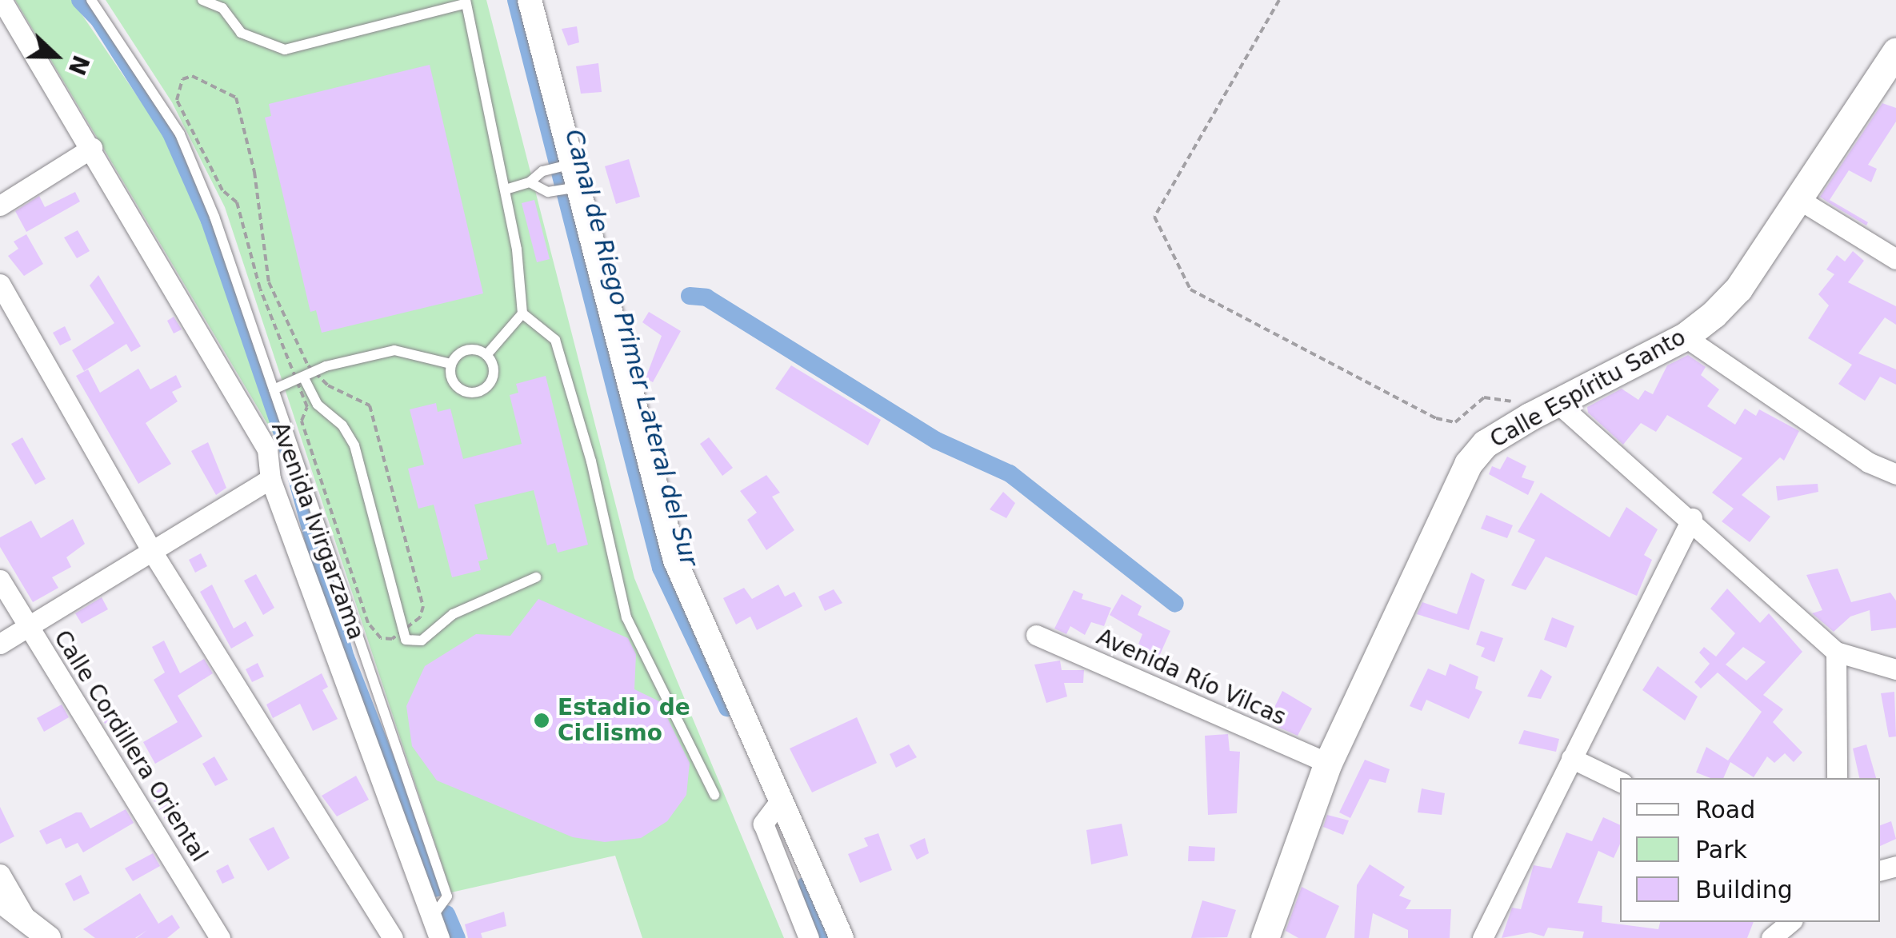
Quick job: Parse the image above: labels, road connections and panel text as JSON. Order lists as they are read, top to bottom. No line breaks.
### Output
{"streets":{"main road":["Calle Espíritu Santo"],"street":["Avenida Ivirgarzama","Avenida Río Vilcas","Calle Cordillera Oriental"]},"crossings":[["Calle Espíritu Santo","Avenida Río Vilcas"]],"water":["Canal de Riego Primer Lateral del Sur"],"places":["Estadio de Ciclismo"],"legend":["Road","Park","Building"],"north":"right"}
